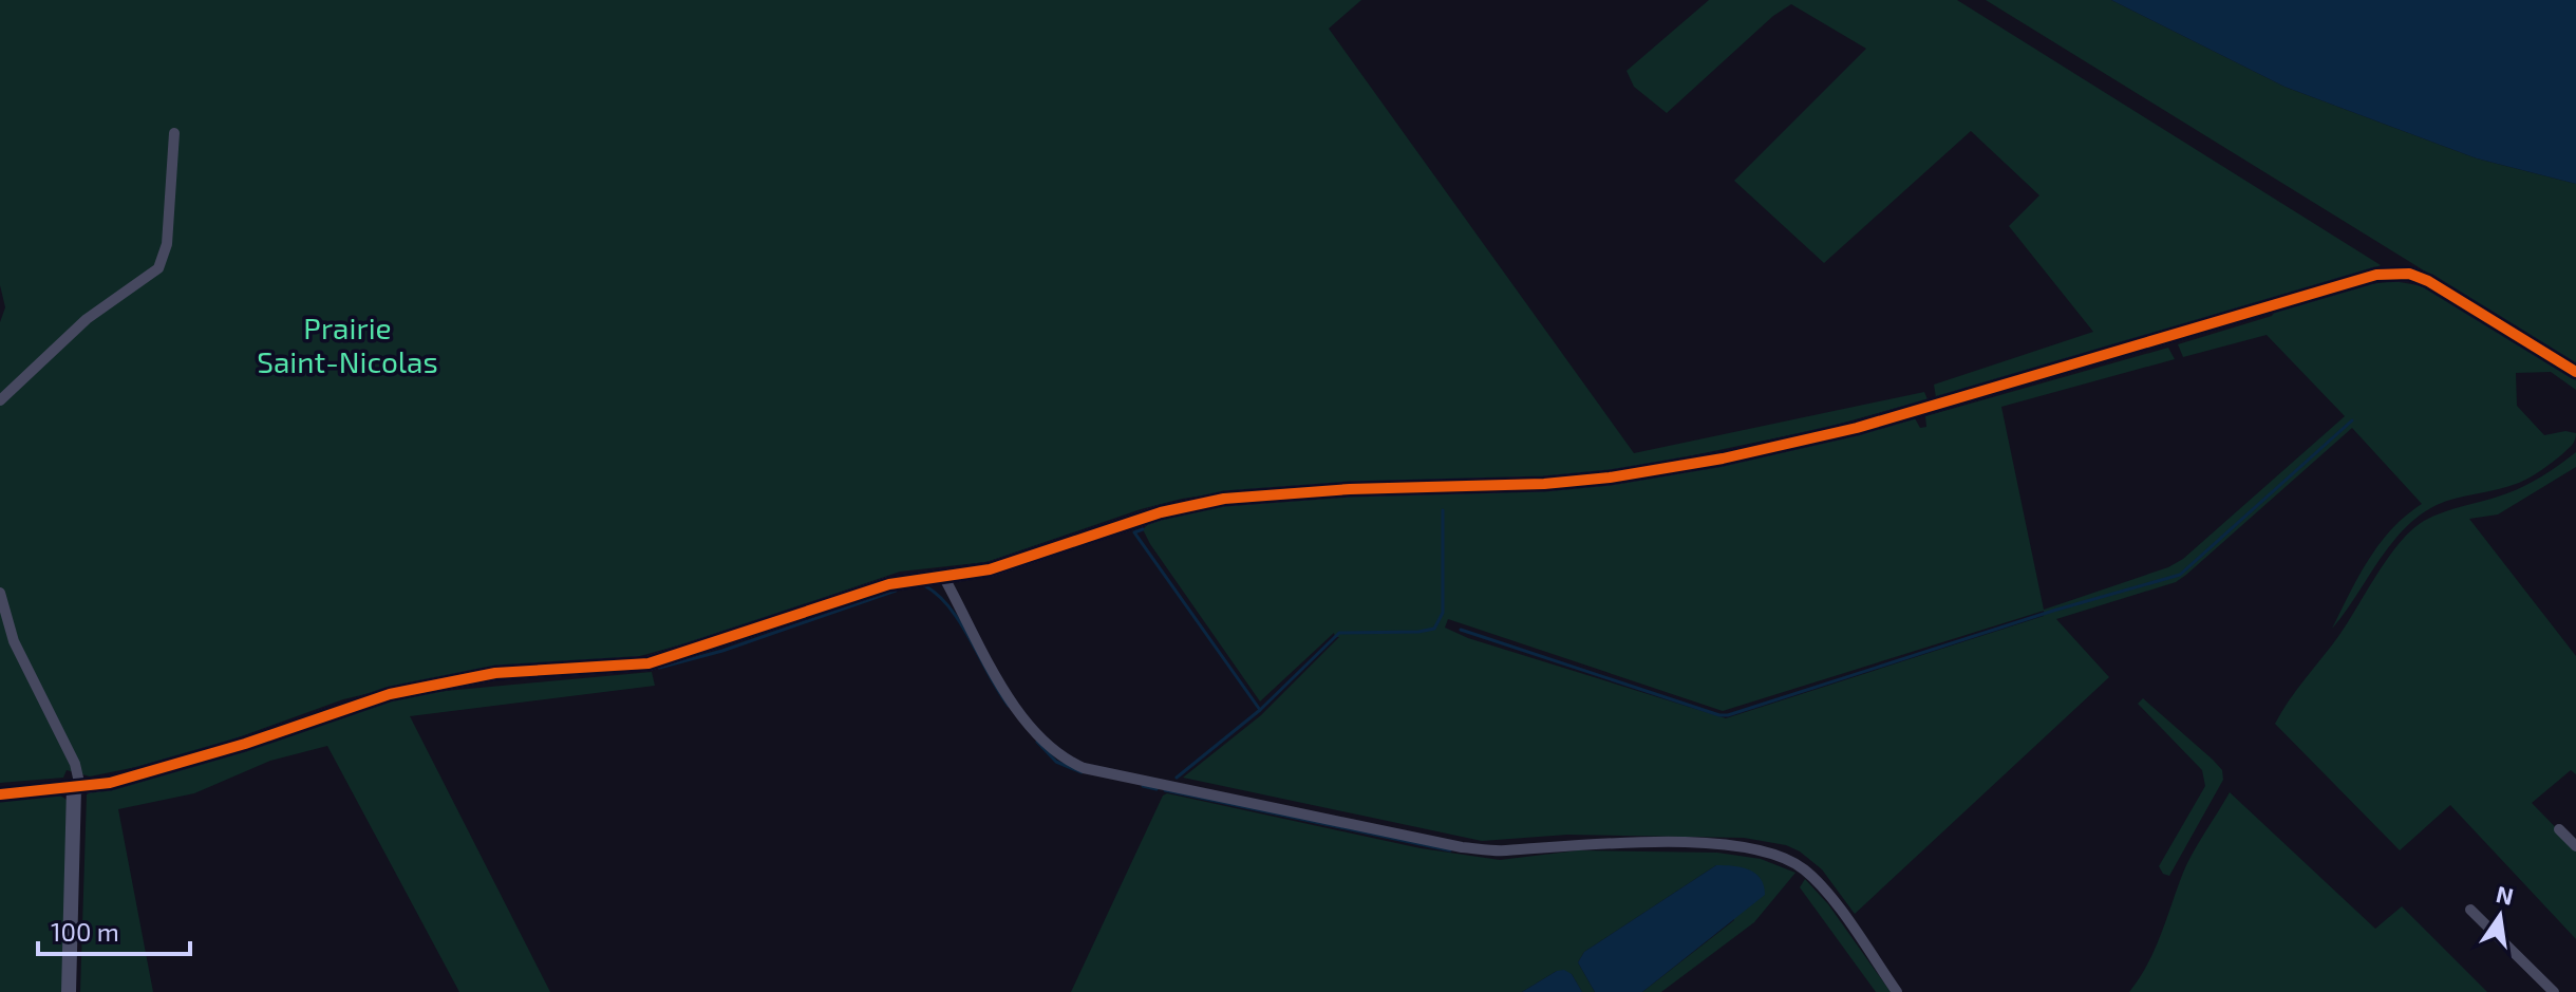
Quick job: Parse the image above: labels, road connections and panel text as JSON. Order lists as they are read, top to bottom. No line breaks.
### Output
{"parks":["Prairie Saint-Nicolas"],"scale_bar":"100 m","north":"top"}
